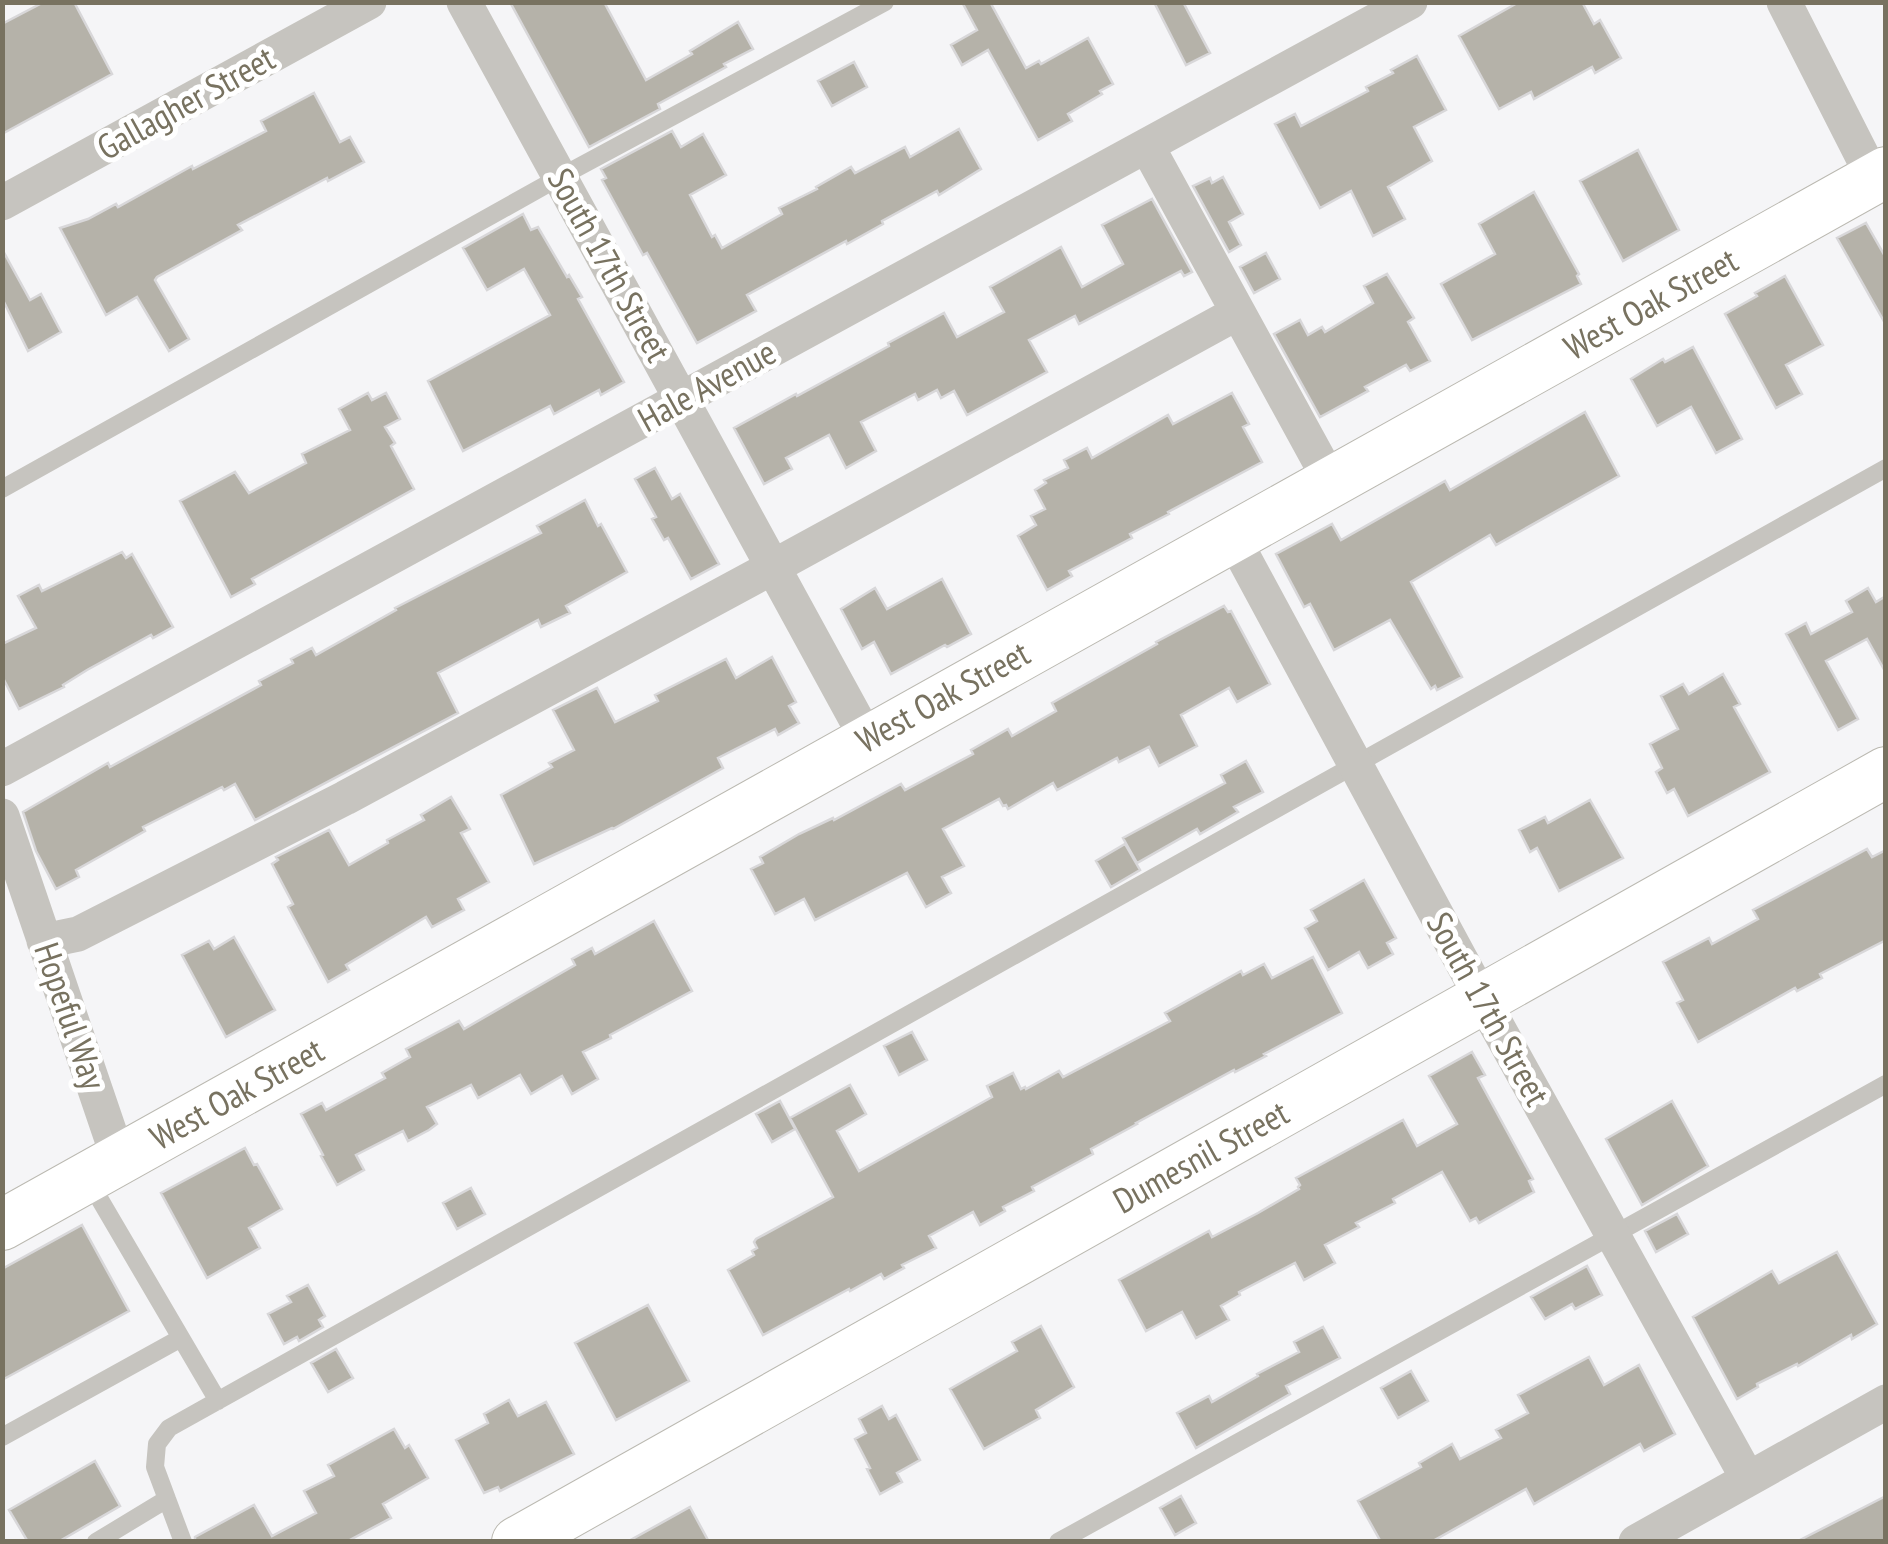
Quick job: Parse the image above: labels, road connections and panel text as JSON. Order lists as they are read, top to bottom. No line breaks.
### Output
{"streets":{"main road":["West Oak Street","Dumesnil Street"],"street":["Gallagher Street","South 17th Street","Hale Avenue","Hopeful Way"]},"crossings":[["South 17th Street","West Oak Street"],["South 17th Street","Hale Avenue"],["South 17th Street","Dumesnil Street"],["West Oak Street","Hopeful Way"]]}
